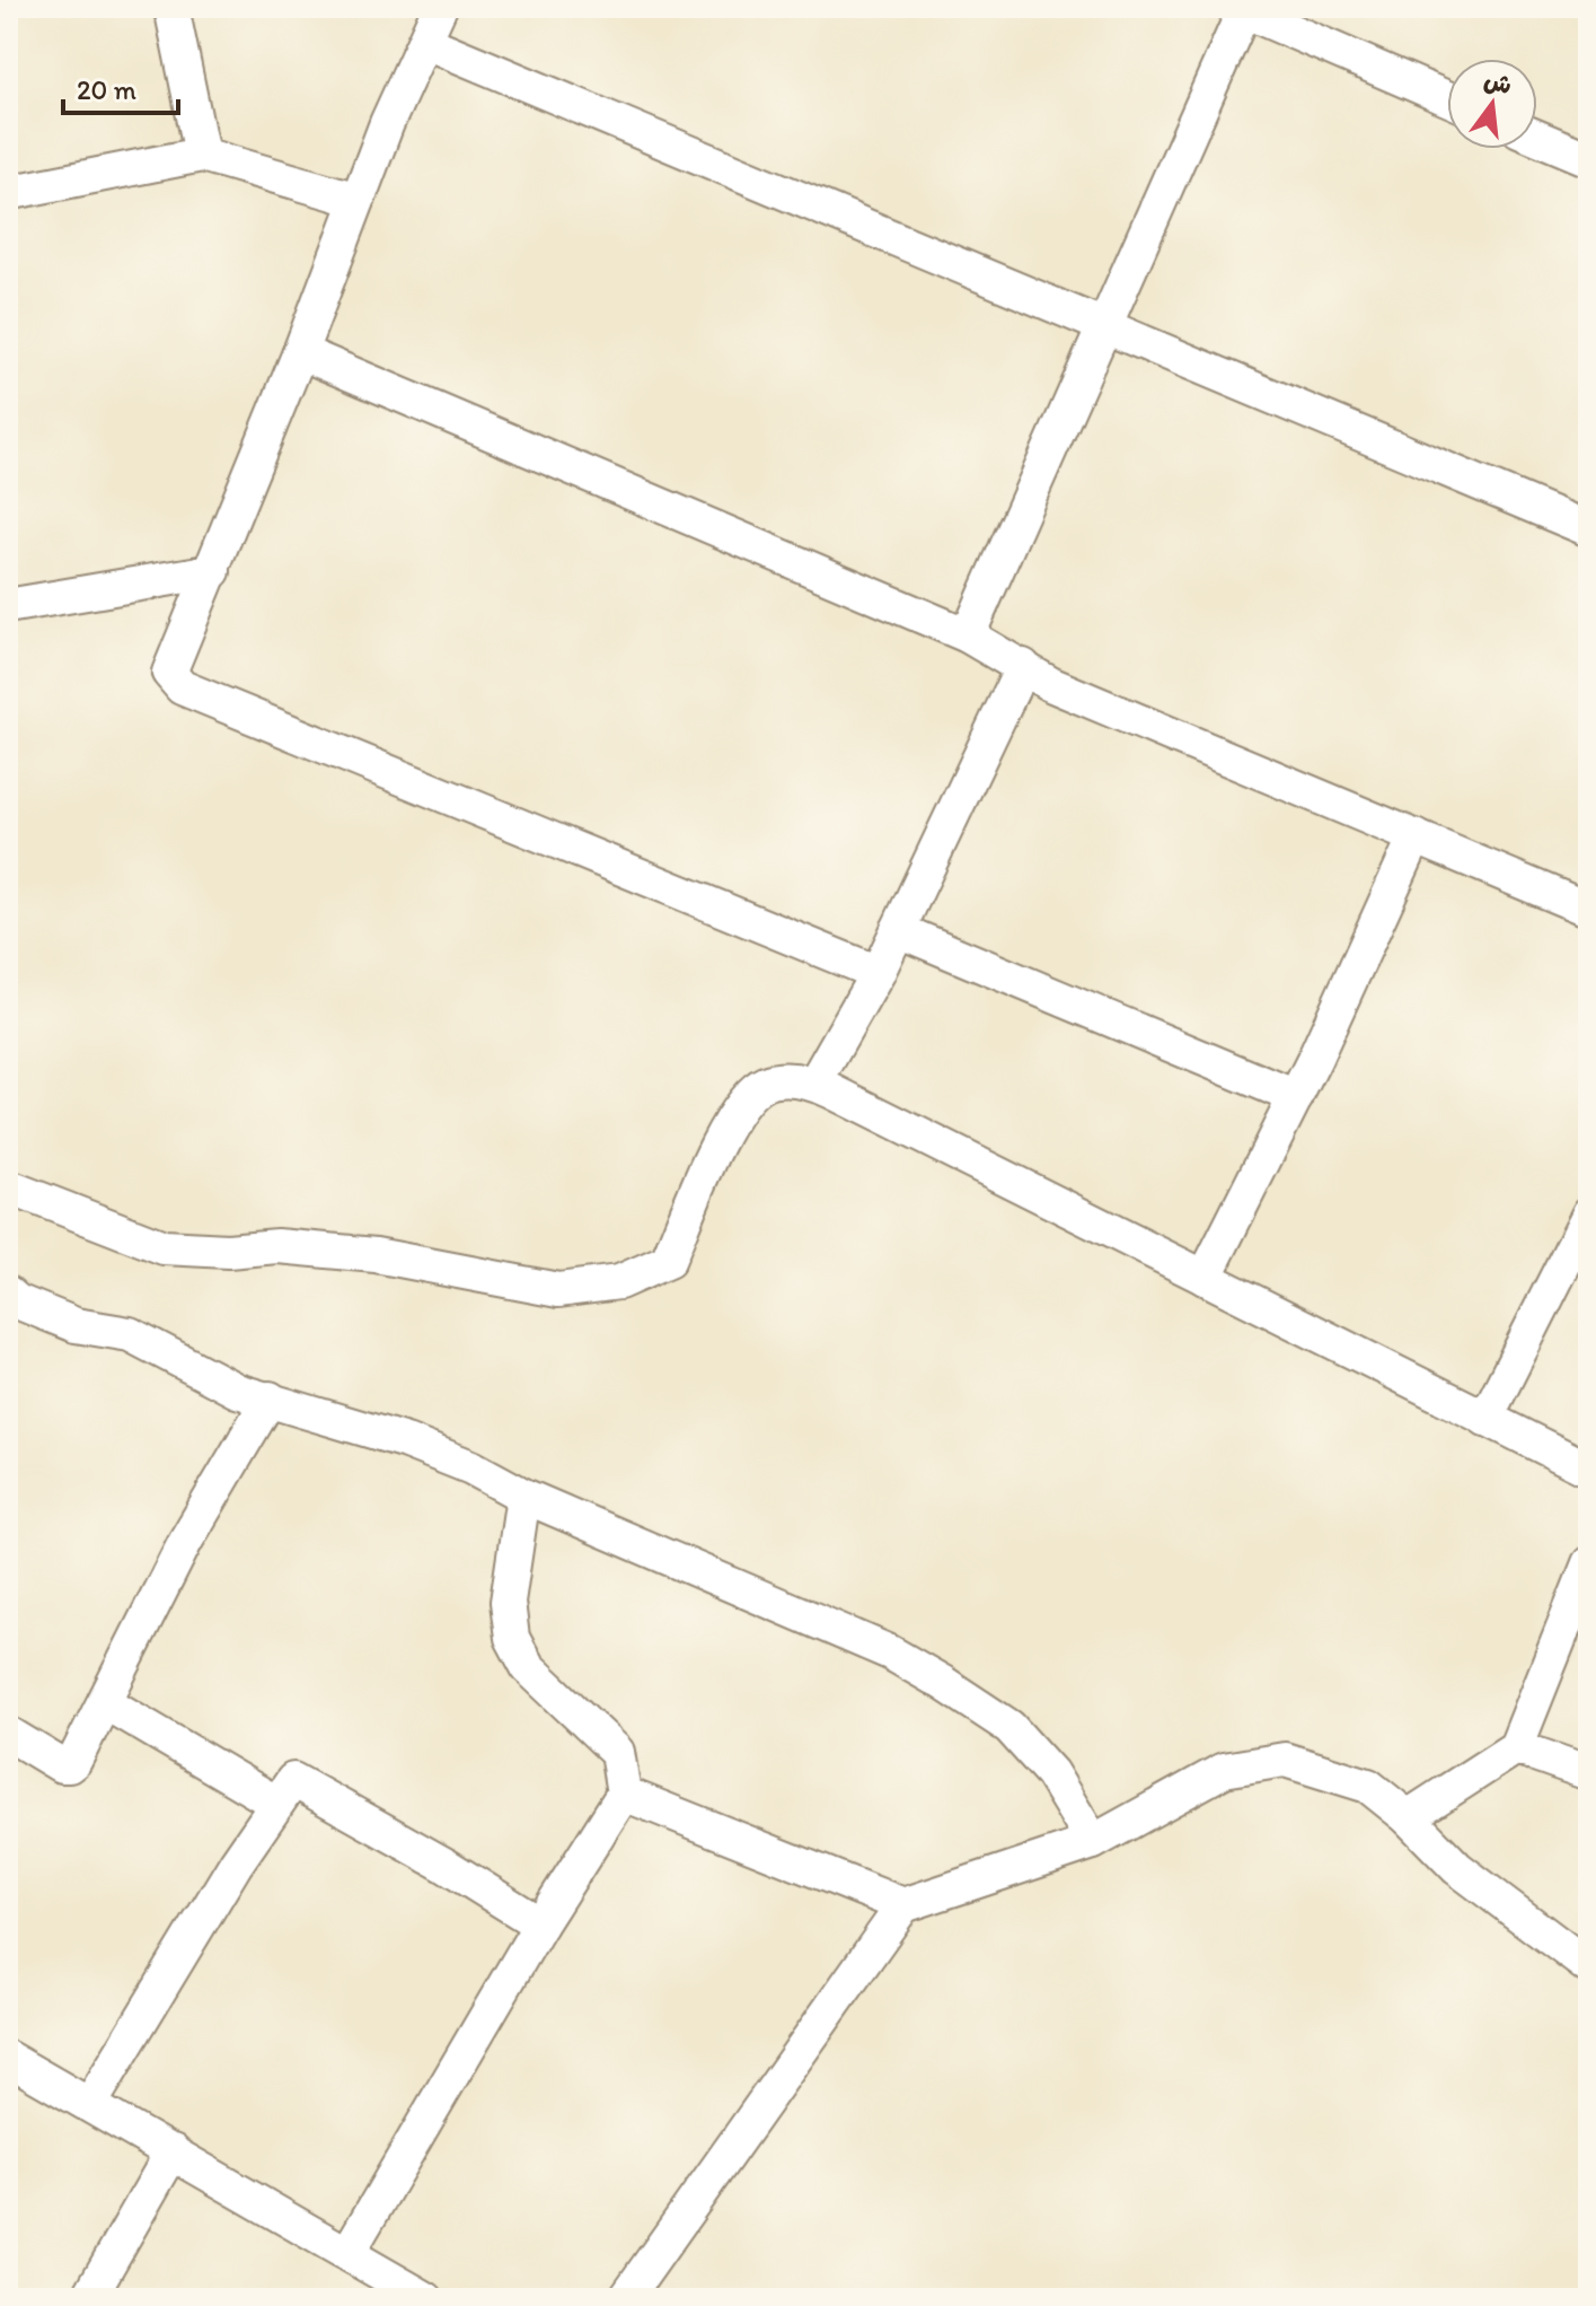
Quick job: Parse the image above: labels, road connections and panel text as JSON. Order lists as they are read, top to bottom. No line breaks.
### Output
{"scale_bar":"20 m","north":"top"}
